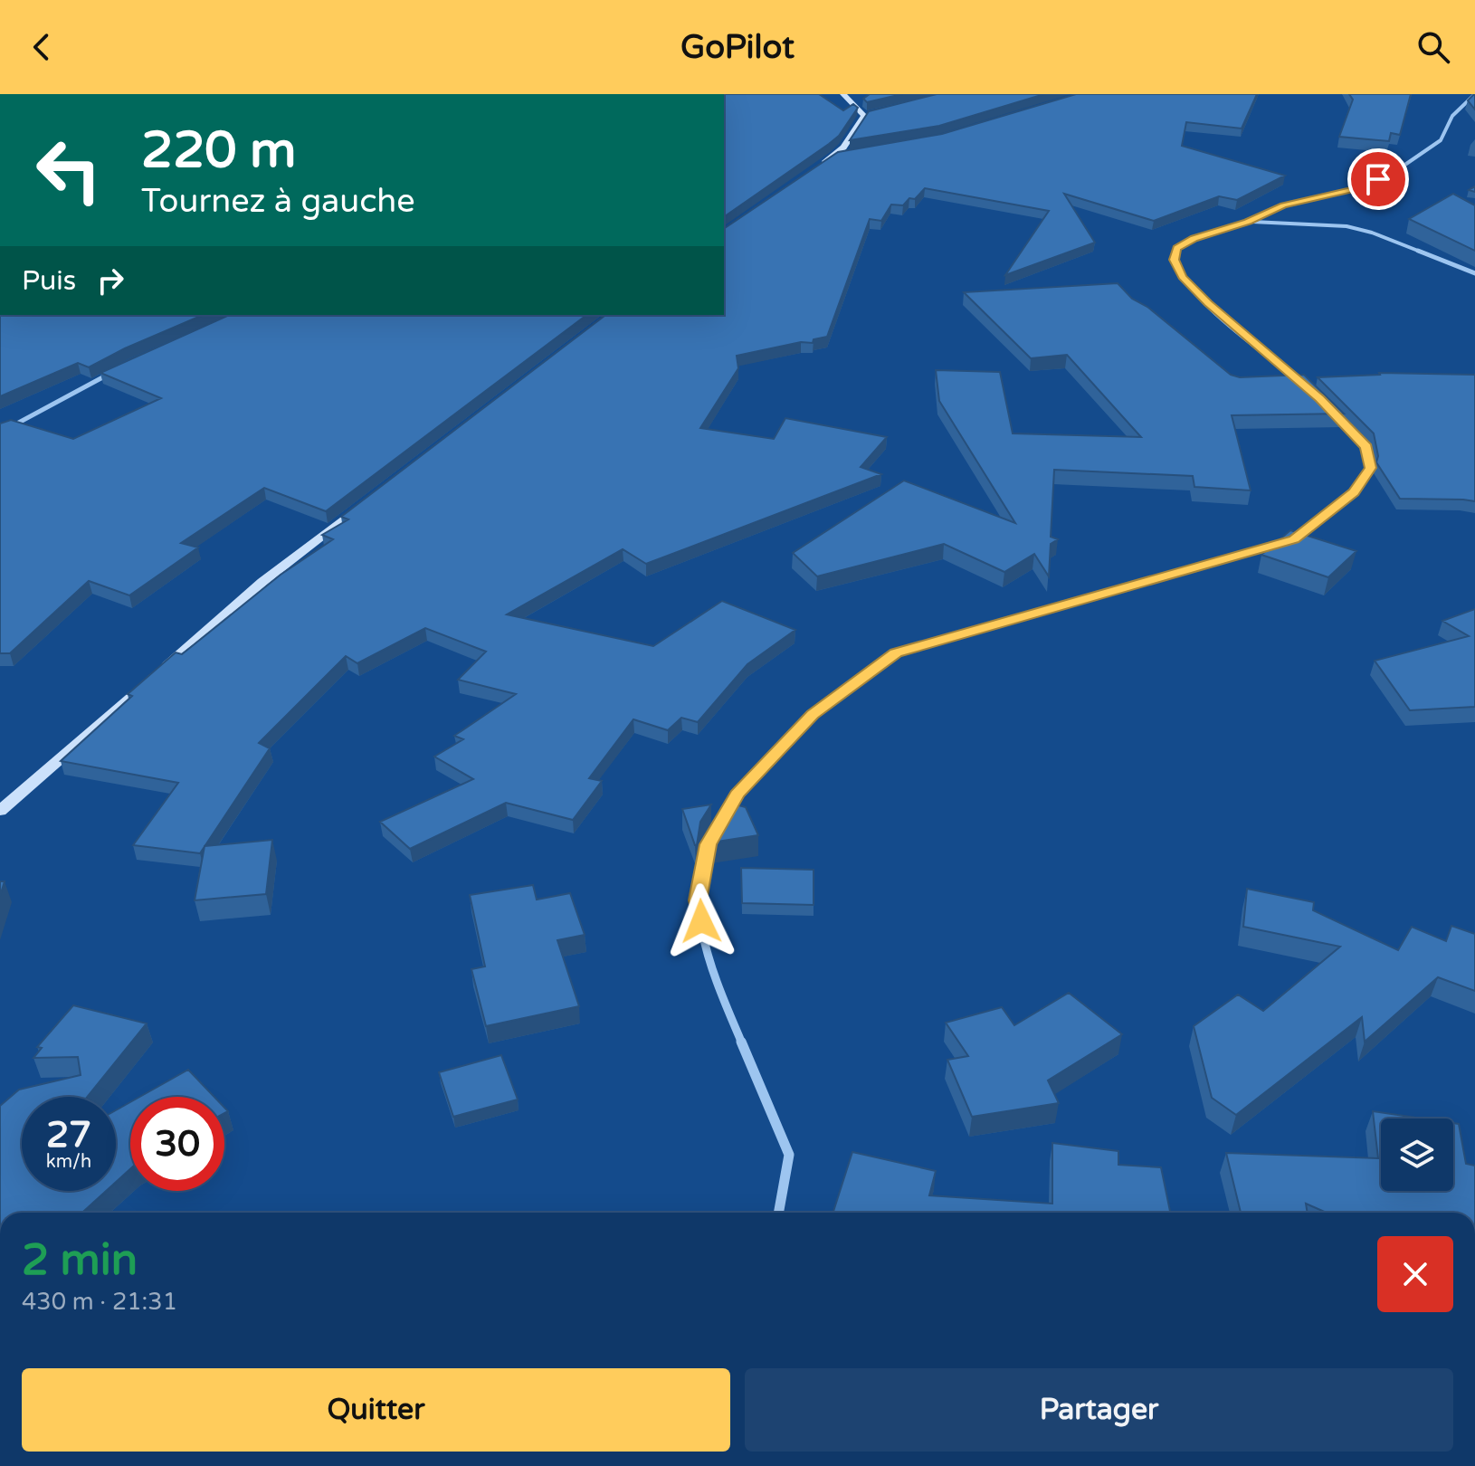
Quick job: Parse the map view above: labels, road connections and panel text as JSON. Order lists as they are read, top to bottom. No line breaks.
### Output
{"page":{"header":"GoPilot","turn":["220 m","Tournez à gauche"],"then":"Puis","speed":"27 km/h","limit":"30","heading":["2 min","430 m · 21:31"],"buttons":["Quitter","Partager"]}}
